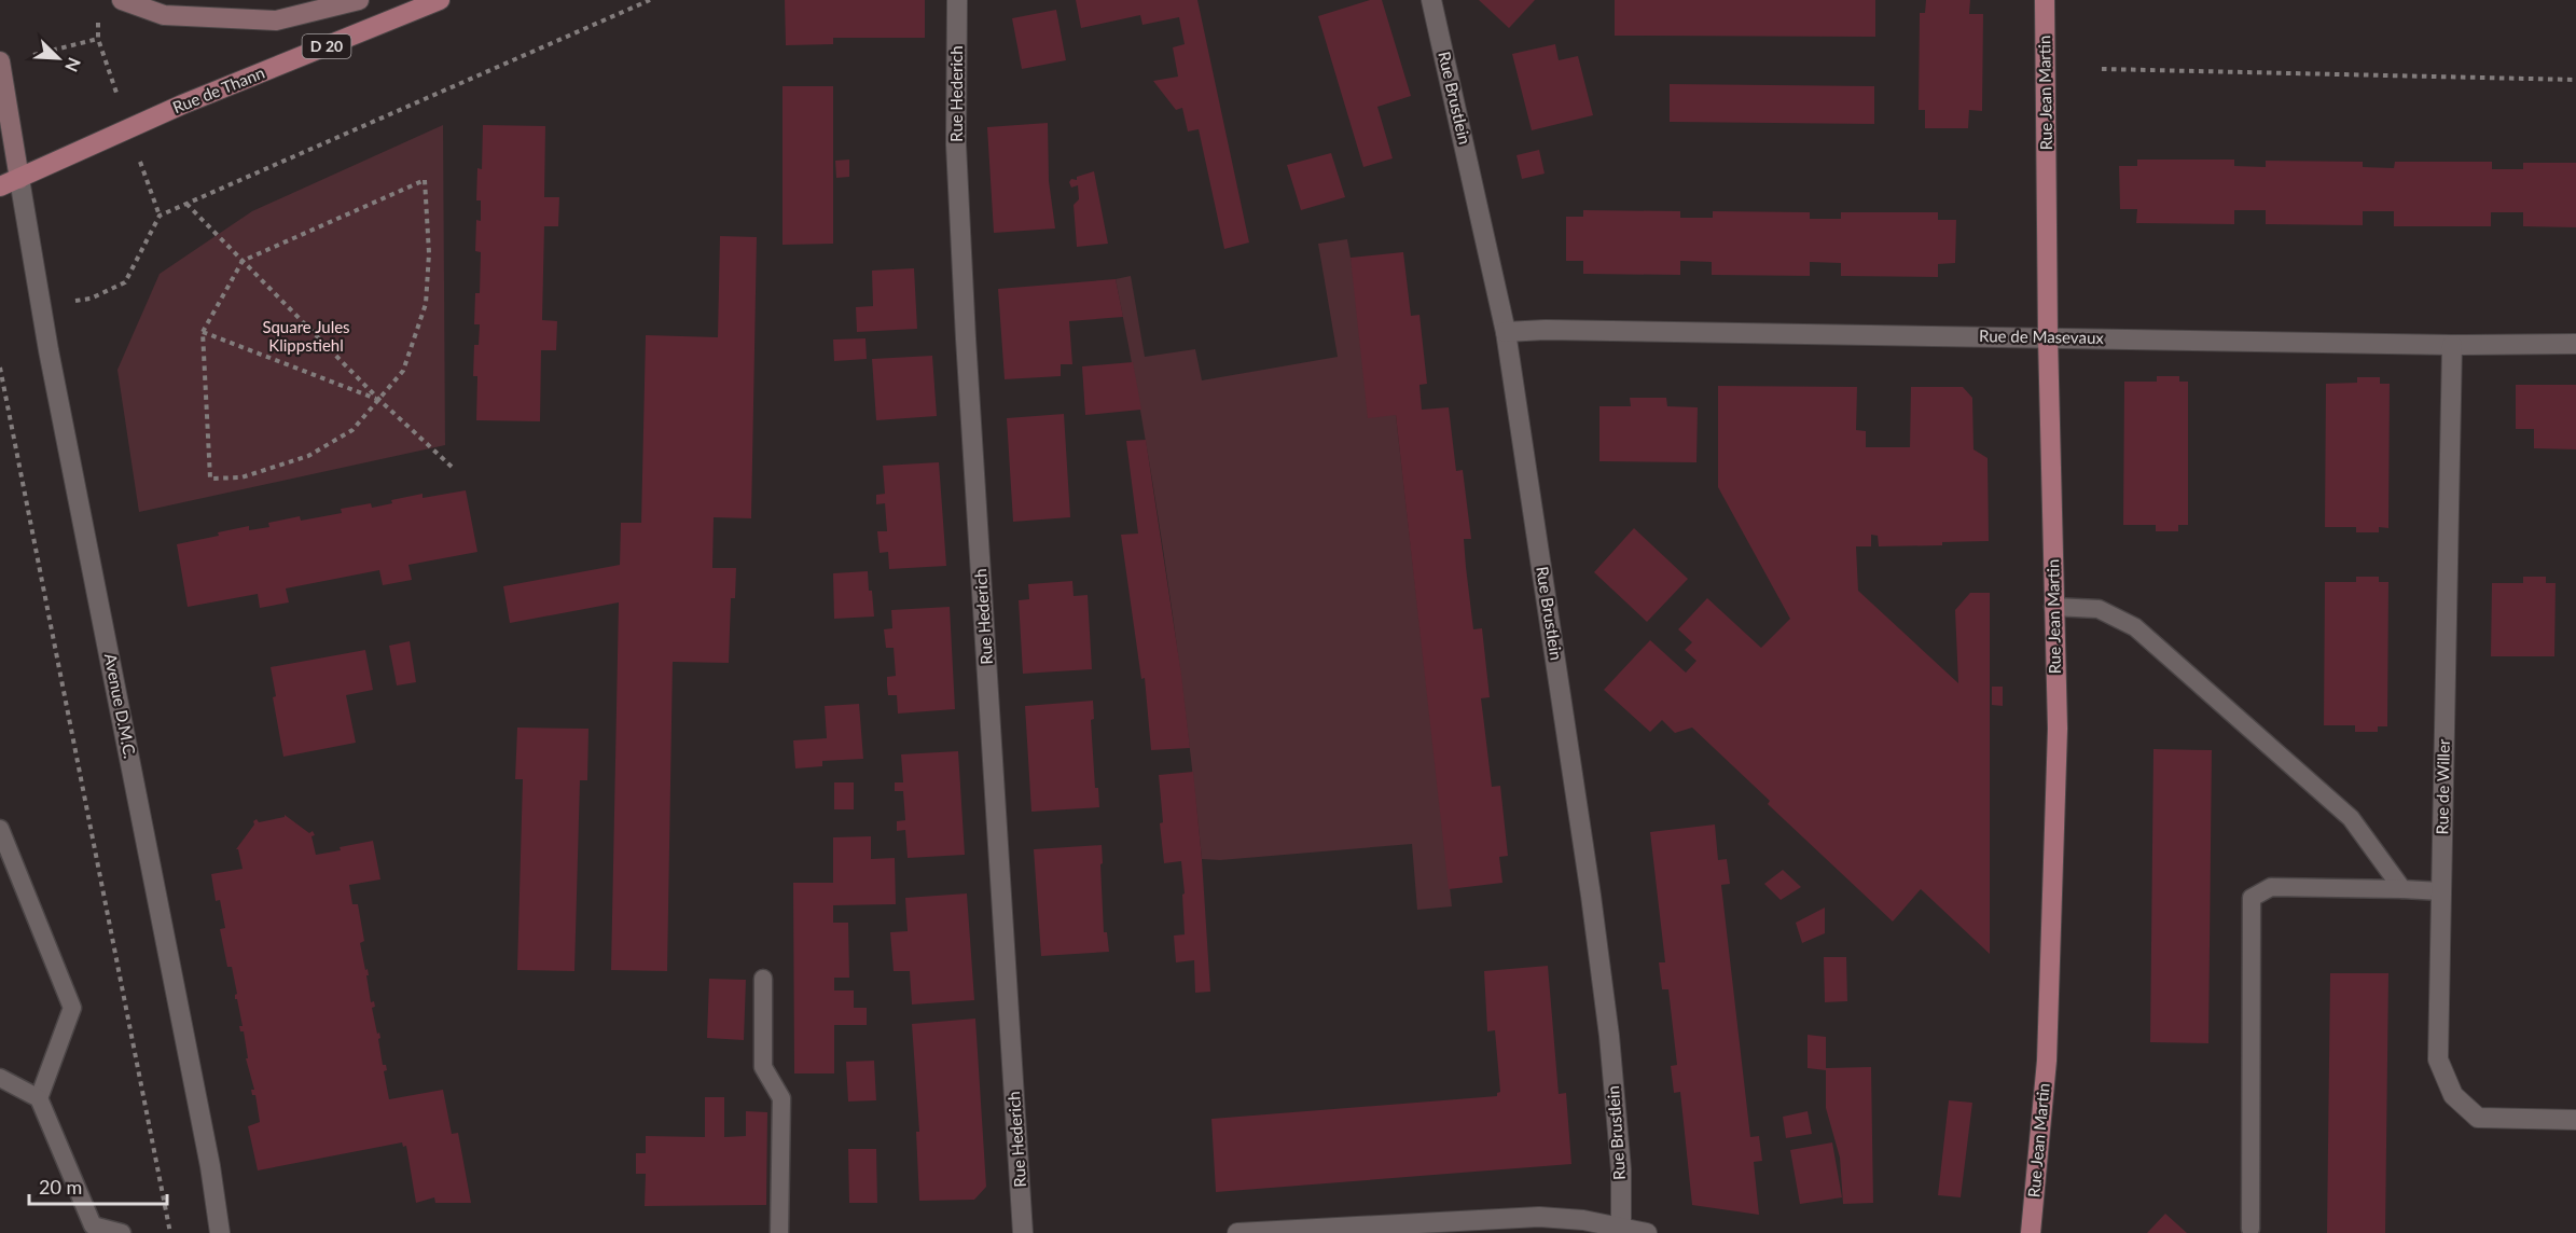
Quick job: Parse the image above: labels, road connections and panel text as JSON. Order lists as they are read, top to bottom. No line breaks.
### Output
{"streets":{"main road":["D 20","Rue de Thann","Rue Jean Martin"],"street":["Rue Hederich","Rue Brustlein","Rue de Masevaux","Avenue D.M.C.","Rue de Willer"]},"crossings":[["Rue de Thann","Avenue D.M.C."],["Rue Jean Martin","Rue de Masevaux"],["Rue Brustlein","Rue de Masevaux"],["Rue de Masevaux","Rue de Willer"]],"parks":["Square Jules Klippstiehl"],"scale_bar":"20 m","north":"bottom right"}
